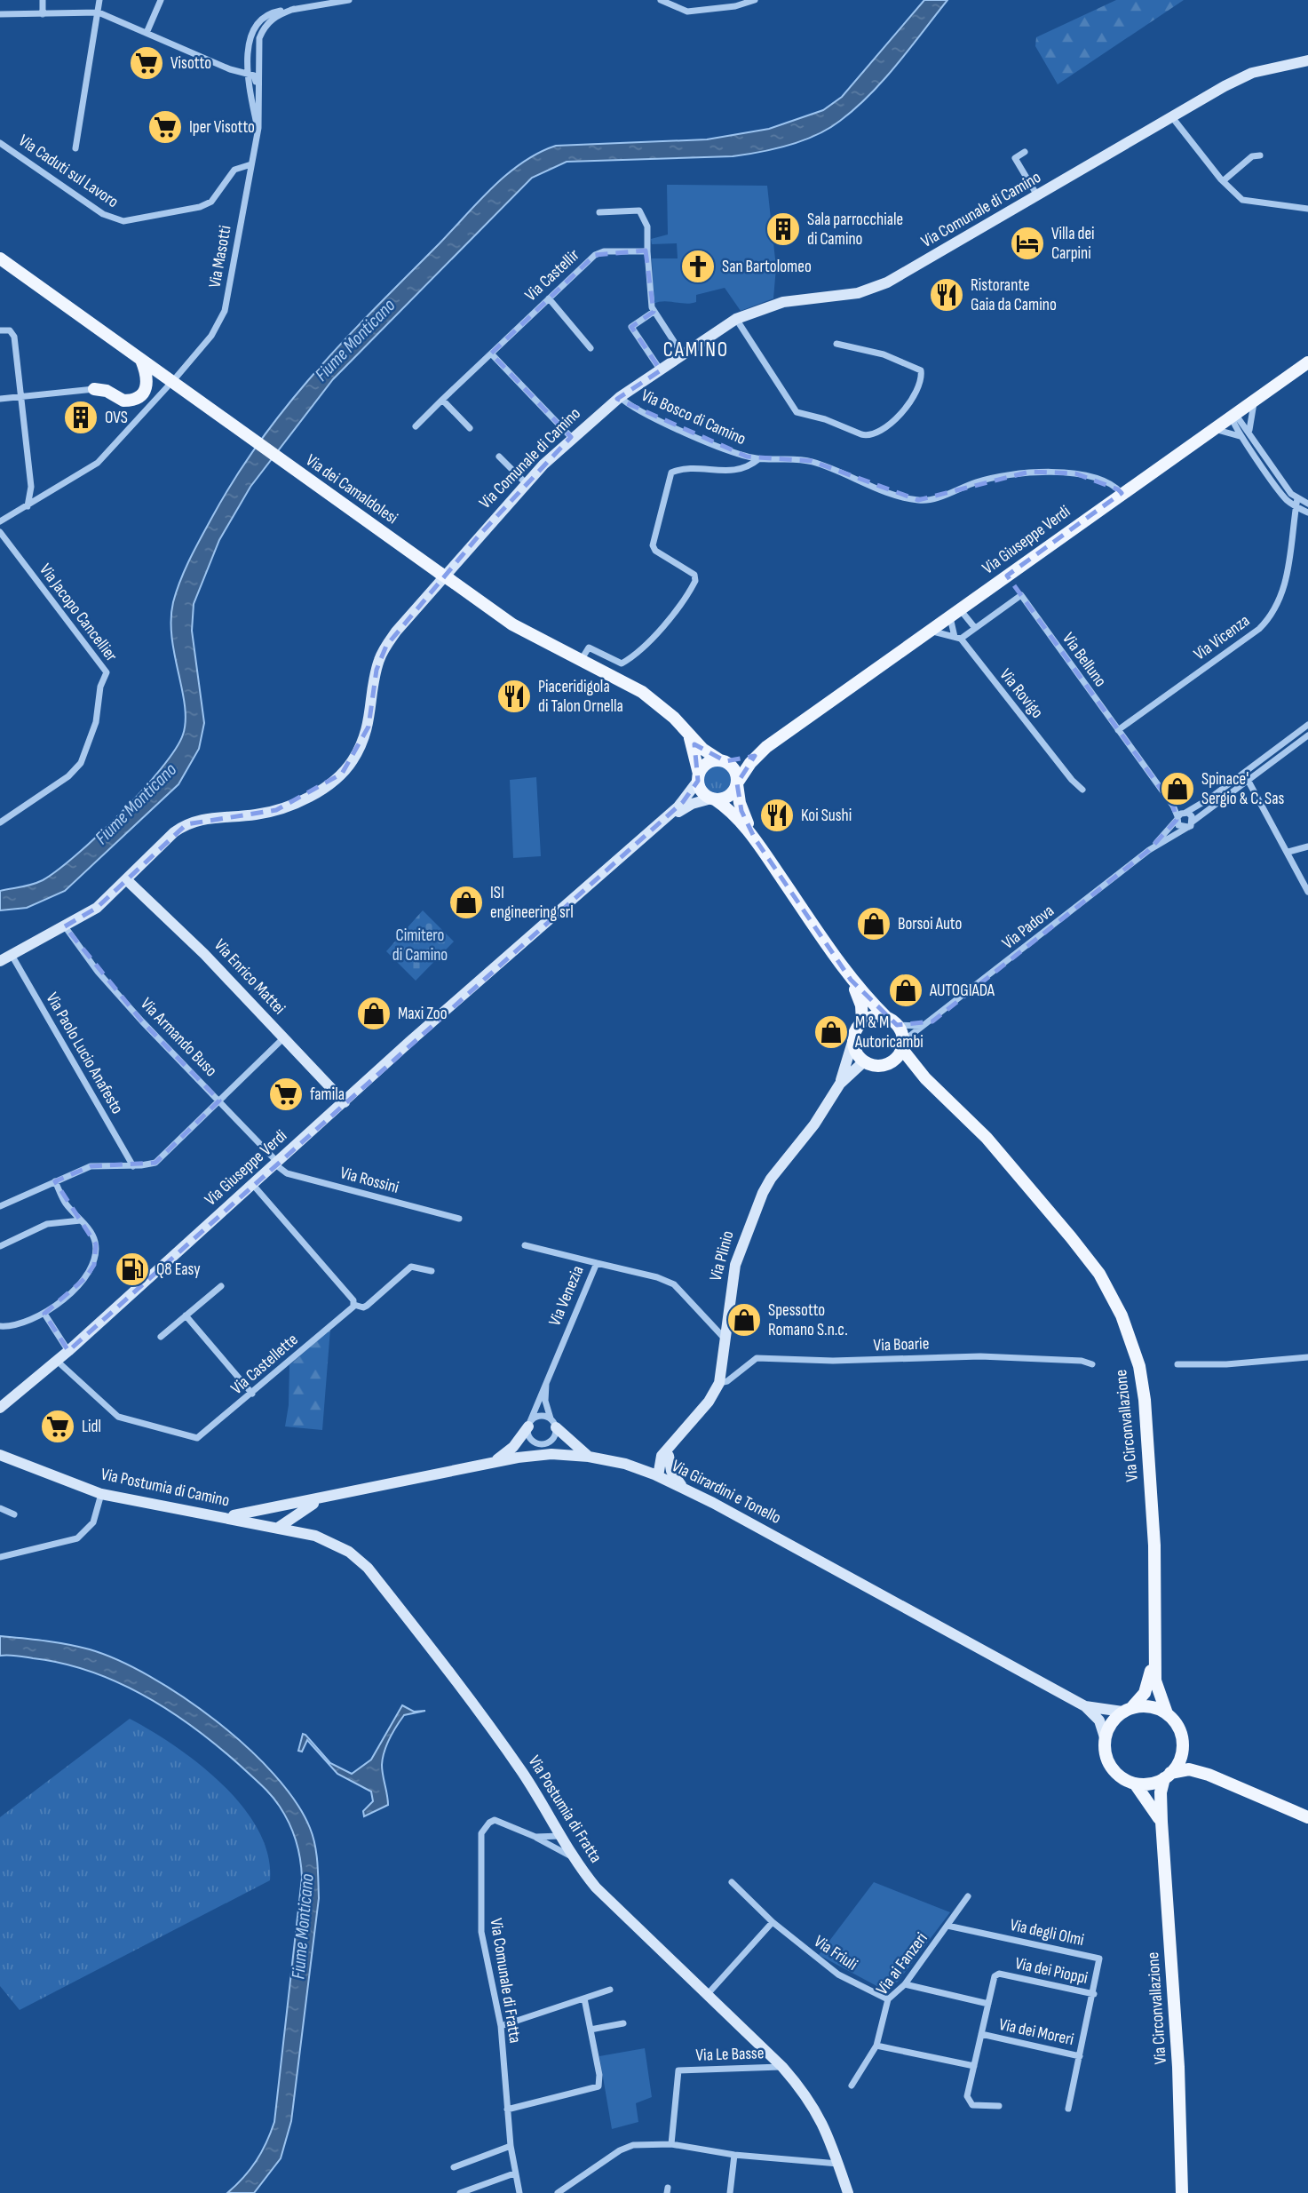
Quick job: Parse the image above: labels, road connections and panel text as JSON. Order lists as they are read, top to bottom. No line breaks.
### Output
{"streets":{"main road":["Via Comunale di Camino","Via dei Camaldolesi","Via Giuseppe Verdi","Via Enrico Mattei","Via Plinio","Via Circonvallazione","Via Postumia di Camino","Via Girardini e Tonello","Via Postumia di Fratta"],"street":["Via Caduti sul Lavoro","Via Masotti","Via Castellir","Via Bosco di Camino","Via Jacopo Cancellier","Via Vicenza","Via Belluno","Via Rovigo","Via Padova","Via Armando Buso","Via Paolo Lucio Anafesto","Via Rossini","Via Venezia","Via Boarie","Via Castellette","Via degli Olmi","Via Friuli","Via ai Fanzeri","Via dei Pioppi","Via Comunale di Fratta","Via dei Moreri","Via Le Basse"]},"crossings":[["Via Caduti sul Lavoro","Via Masotti"],["Via Comunale di Camino","Via Bosco di Camino"],["Via Comunale di Camino","Via Enrico Mattei"],["Via Comunale di Camino","Via Armando Buso"],["Via Comunale di Camino","Via Paolo Lucio Anafesto"],["Via Bosco di Camino","Via dei Camaldolesi"],["Via Bosco di Camino","Via Giuseppe Verdi"],["Via dei Camaldolesi","Via Giuseppe Verdi"],["Via Giuseppe Verdi","Via Enrico Mattei"],["Via Giuseppe Verdi","Via Armando Buso"],["Via Giuseppe Verdi","Via Rossini"],["Via Giuseppe Verdi","Via Castellette"],["Via Vicenza","Via Belluno"],["Via Padova","Via Plinio"],["Via Padova","Via Circonvallazione"],["Via Armando Buso","Via Rossini"],["Via Plinio","Via Venezia"],["Via Plinio","Via Boarie"],["Via Plinio","Via Circonvallazione"],["Via Plinio","Via Girardini e Tonello"],["Via Venezia","Via Boarie"],["Via Venezia","Via Girardini e Tonello"],["Via Boarie","Via Girardini e Tonello"],["Via Circonvallazione","Via Girardini e Tonello"],["Via Postumia di Camino","Via Girardini e Tonello"],["Via Postumia di Camino","Via Postumia di Fratta"],["Via Girardini e Tonello","Via Postumia di Fratta"],["Via Postumia di Fratta","Via Comunale di Fratta"],["Via Postumia di Fratta","Via Le Basse"],["Via degli Olmi","Via ai Fanzeri"],["Via degli Olmi","Via dei Pioppi"],["Via degli Olmi","Via dei Moreri"],["Via Friuli","Via ai Fanzeri"],["Via dei Pioppi","Via dei Moreri"]],"districts":["CAMINO"],"water":["Fiume Monticano"],"parks":["Cimitero di Camino"],"places":{"supermarket":["Visotto","Iper Visotto","famila","Lidl"],"building":["Sala parrocchiale di Camino","OVS"],"hotel":["Villa dei Carpini"],"church":["San Bartolomeo"],"restaurant":["Ristorante Gaia da Camino","Piaceridigola di Talon Ornella","Koi Sushi"],"shop":["Spinace' Sergio & C. Sas","ISI engineering srl","Borsoi Auto","AUTOGIADA","Maxi Zoo","M & M Autoricambi","Spessotto Romano S.n.c."],"fuel station":["Q8 Easy"]}}
